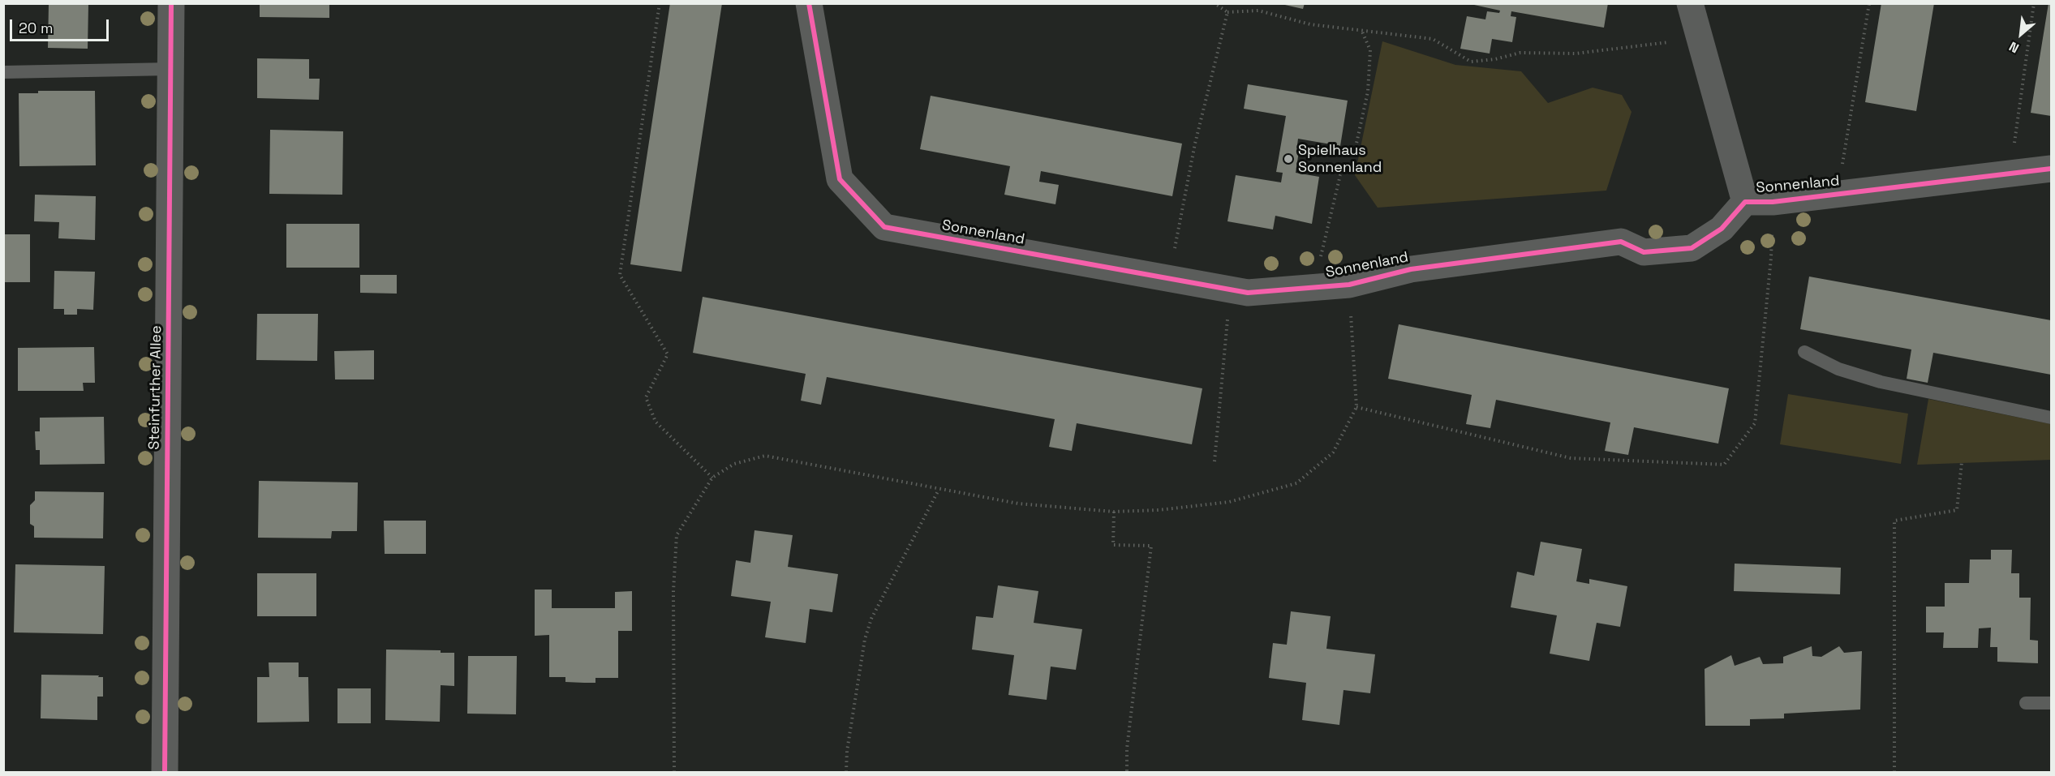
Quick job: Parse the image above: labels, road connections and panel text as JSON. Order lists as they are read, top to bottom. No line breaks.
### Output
{"streets":{"street":["Sonnenland","Steinfurther Allee"]},"places":["Spielhaus Sonnenland"],"scale_bar":"20 m","north":"bottom left"}
